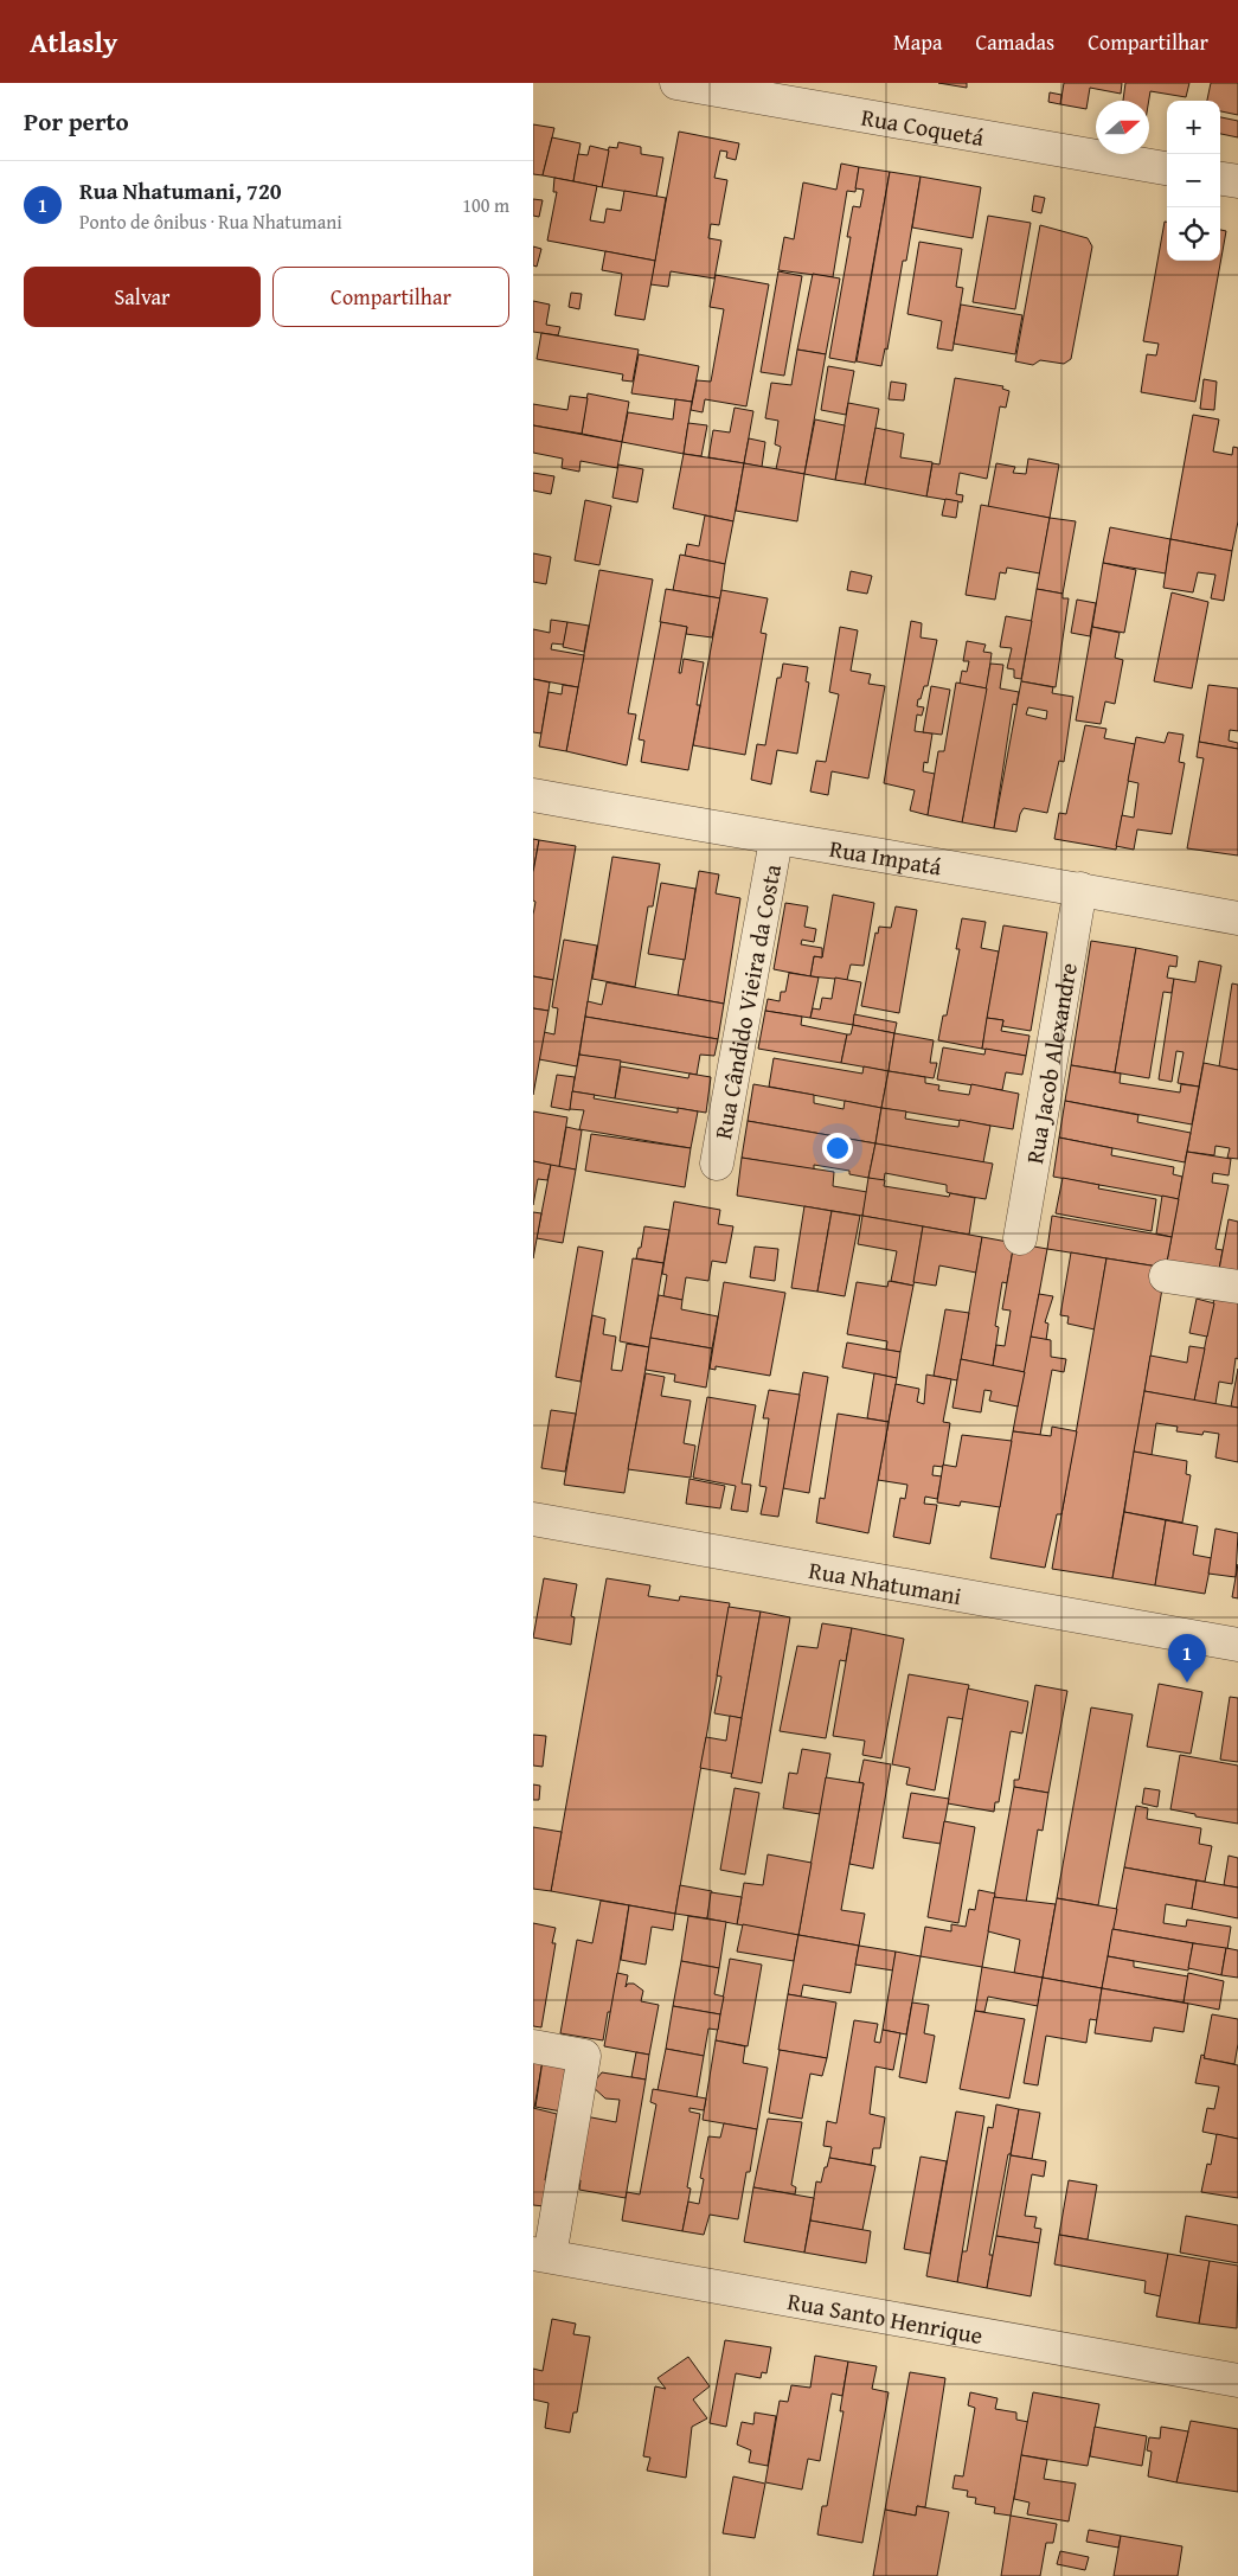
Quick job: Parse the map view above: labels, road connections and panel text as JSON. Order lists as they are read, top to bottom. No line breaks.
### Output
{"streets":{"street":["Rua Coquetá","Rua Impatá","Rua Cândido Vieira da Costa","Rua Jacob Alexandre","Rua Nhatumani","Rua Santo Henrique"]},"crossings":[["Rua Impatá","Rua Cândido Vieira da Costa"],["Rua Impatá","Rua Jacob Alexandre"]],"north":"right","page":{"header":"Atlasly","nav":["Mapa","Camadas","Compartilhar"],"heading":"Por perto","map_buttons":["+","−"],"list":[{"mark":"1","name":"Rua Nhatumani, 720","note":"Ponto de ônibus · Rua Nhatumani","value":"100 m"}],"buttons":["Salvar","Compartilhar"],"pins":"1"}}
